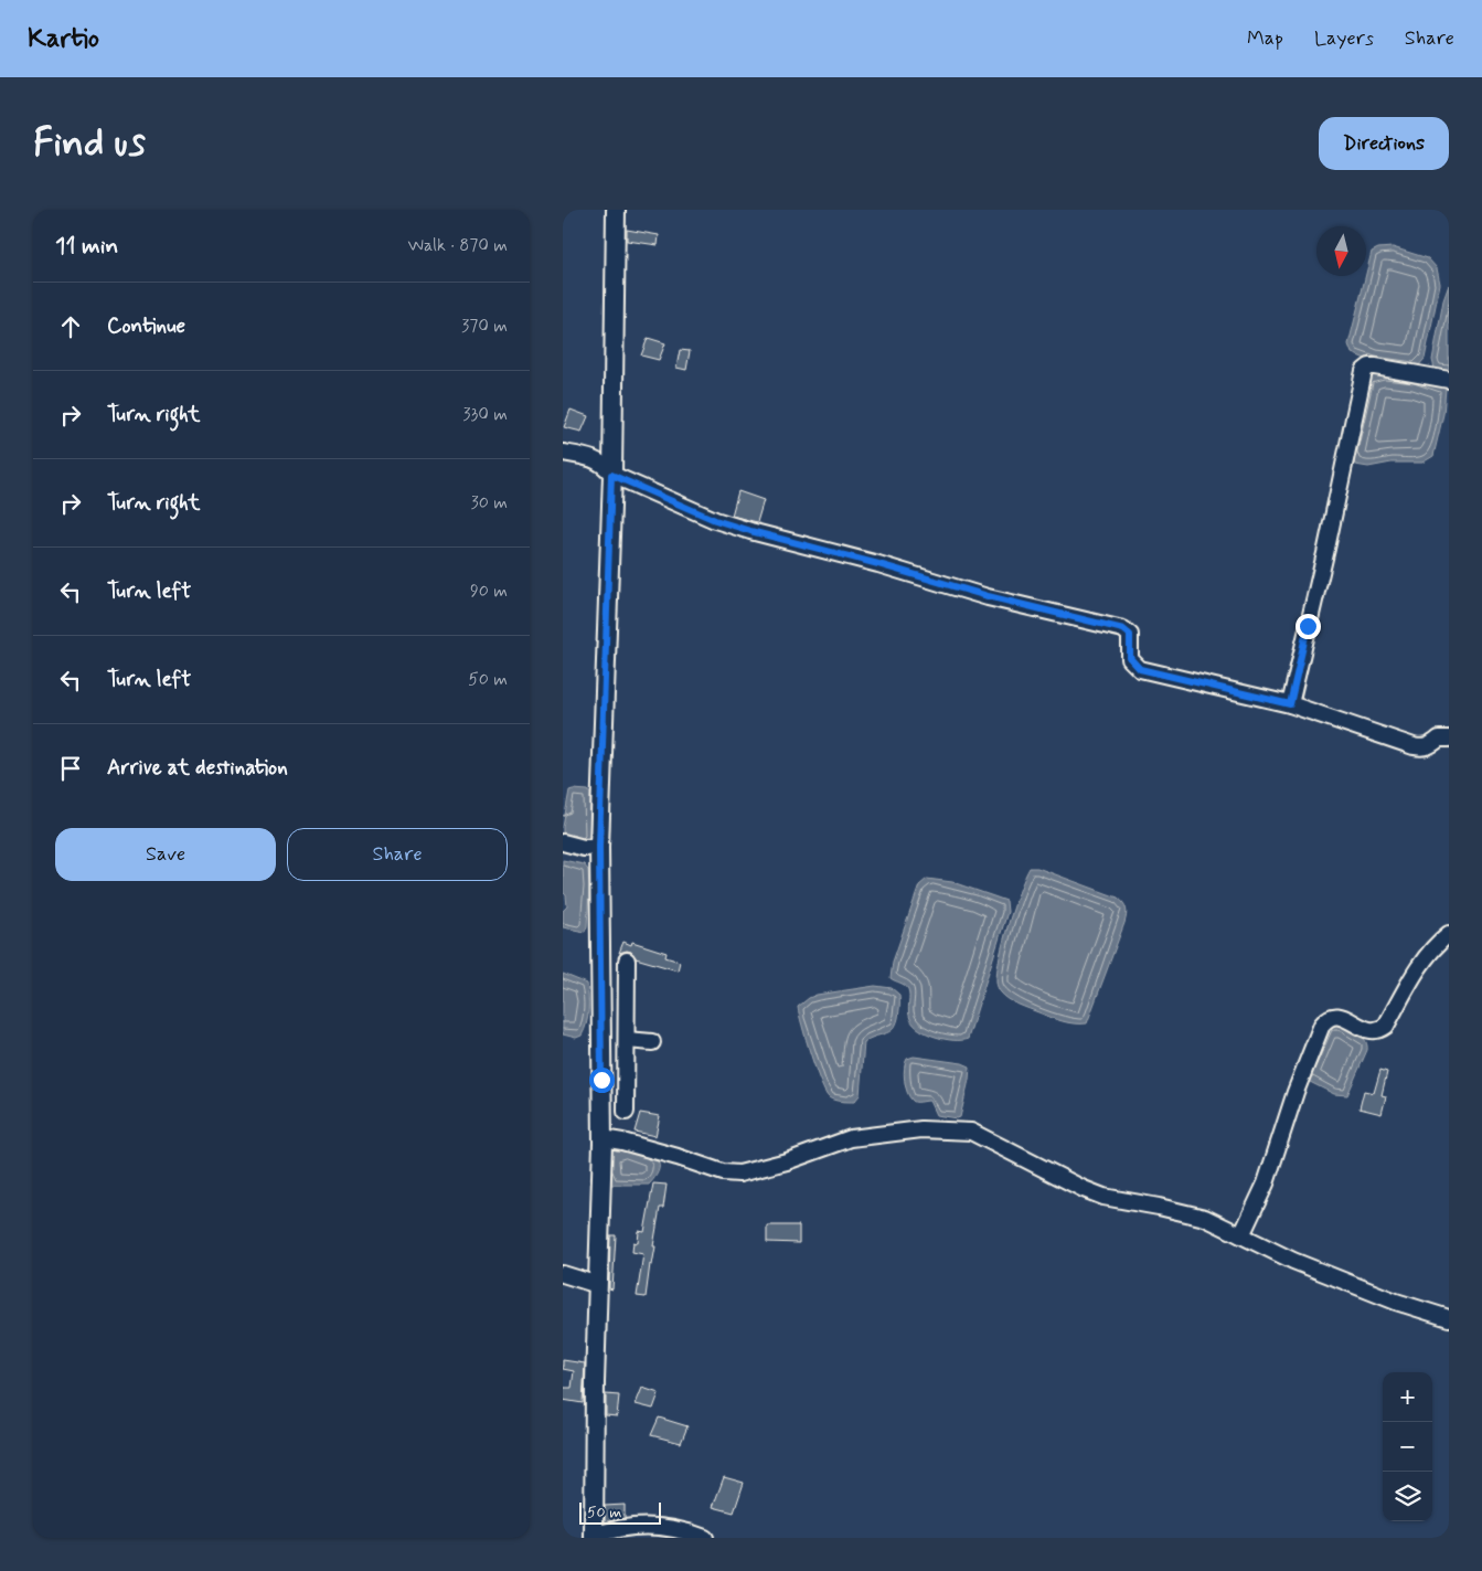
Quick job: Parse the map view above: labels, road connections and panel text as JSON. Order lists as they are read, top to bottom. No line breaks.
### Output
{"scale_bar":"50 m","north":"bottom","page":{"header":"Kartio","nav":["Map","Layers","Share"],"buttons":["Directions",["Save","Share"]],"title":"Find us","heading":["11 min","Walk · 870 m"],"list":[["Continue","370 m"],["Turn right","330 m"],["Turn right","30 m"],["Turn left","90 m"],["Turn left","50 m"],"Arrive at destination"],"map_buttons":["+","−"],"scale":"50 m"}}
